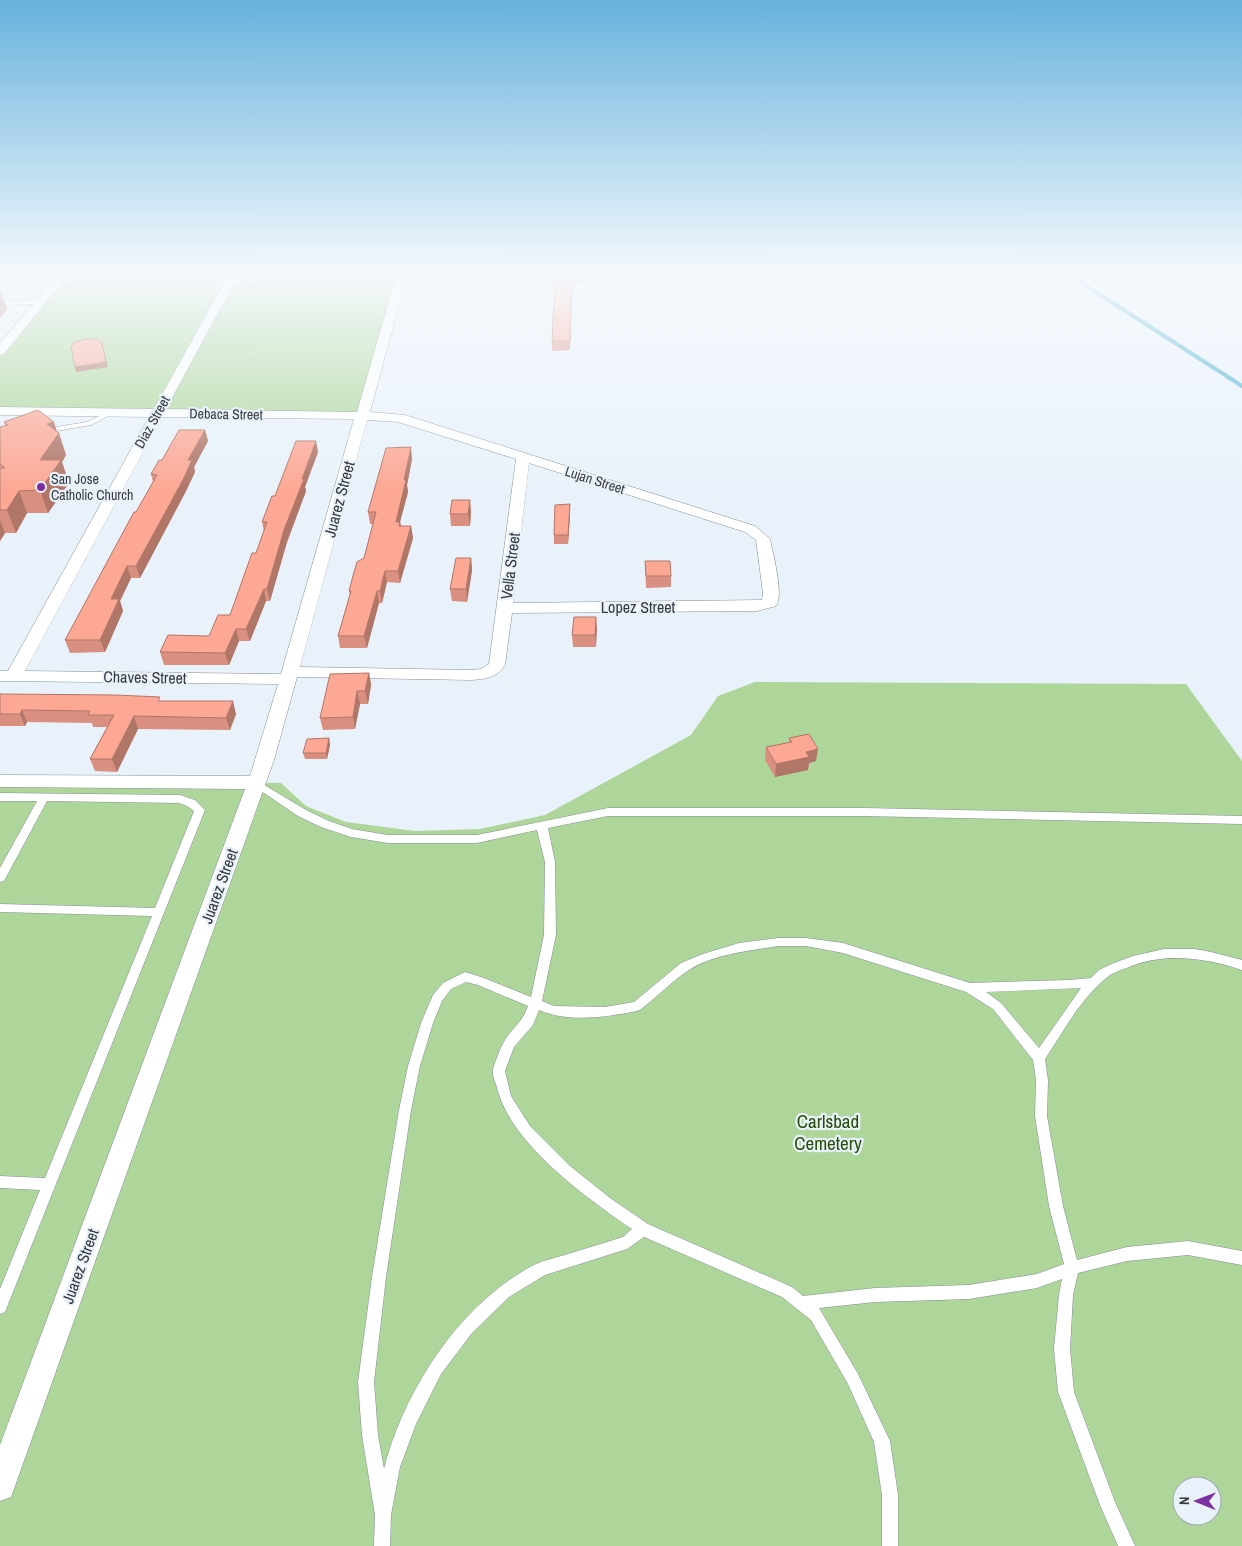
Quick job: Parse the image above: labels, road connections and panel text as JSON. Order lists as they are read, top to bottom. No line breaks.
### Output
{"streets":{"street":["Debaca Street","Diaz Street","Lujan Street","Juarez Street","Vella Street","Lopez Street","Chaves Street"]},"crossings":[["Debaca Street","Diaz Street"],["Debaca Street","Lujan Street"],["Debaca Street","Juarez Street"],["Diaz Street","Chaves Street"],["Lujan Street","Juarez Street"],["Lujan Street","Vella Street"],["Lujan Street","Lopez Street"],["Juarez Street","Chaves Street"],["Vella Street","Lopez Street"],["Vella Street","Chaves Street"]],"parks":["Carlsbad Cemetery"],"places":["San Jose Catholic Church"],"north":"left"}
